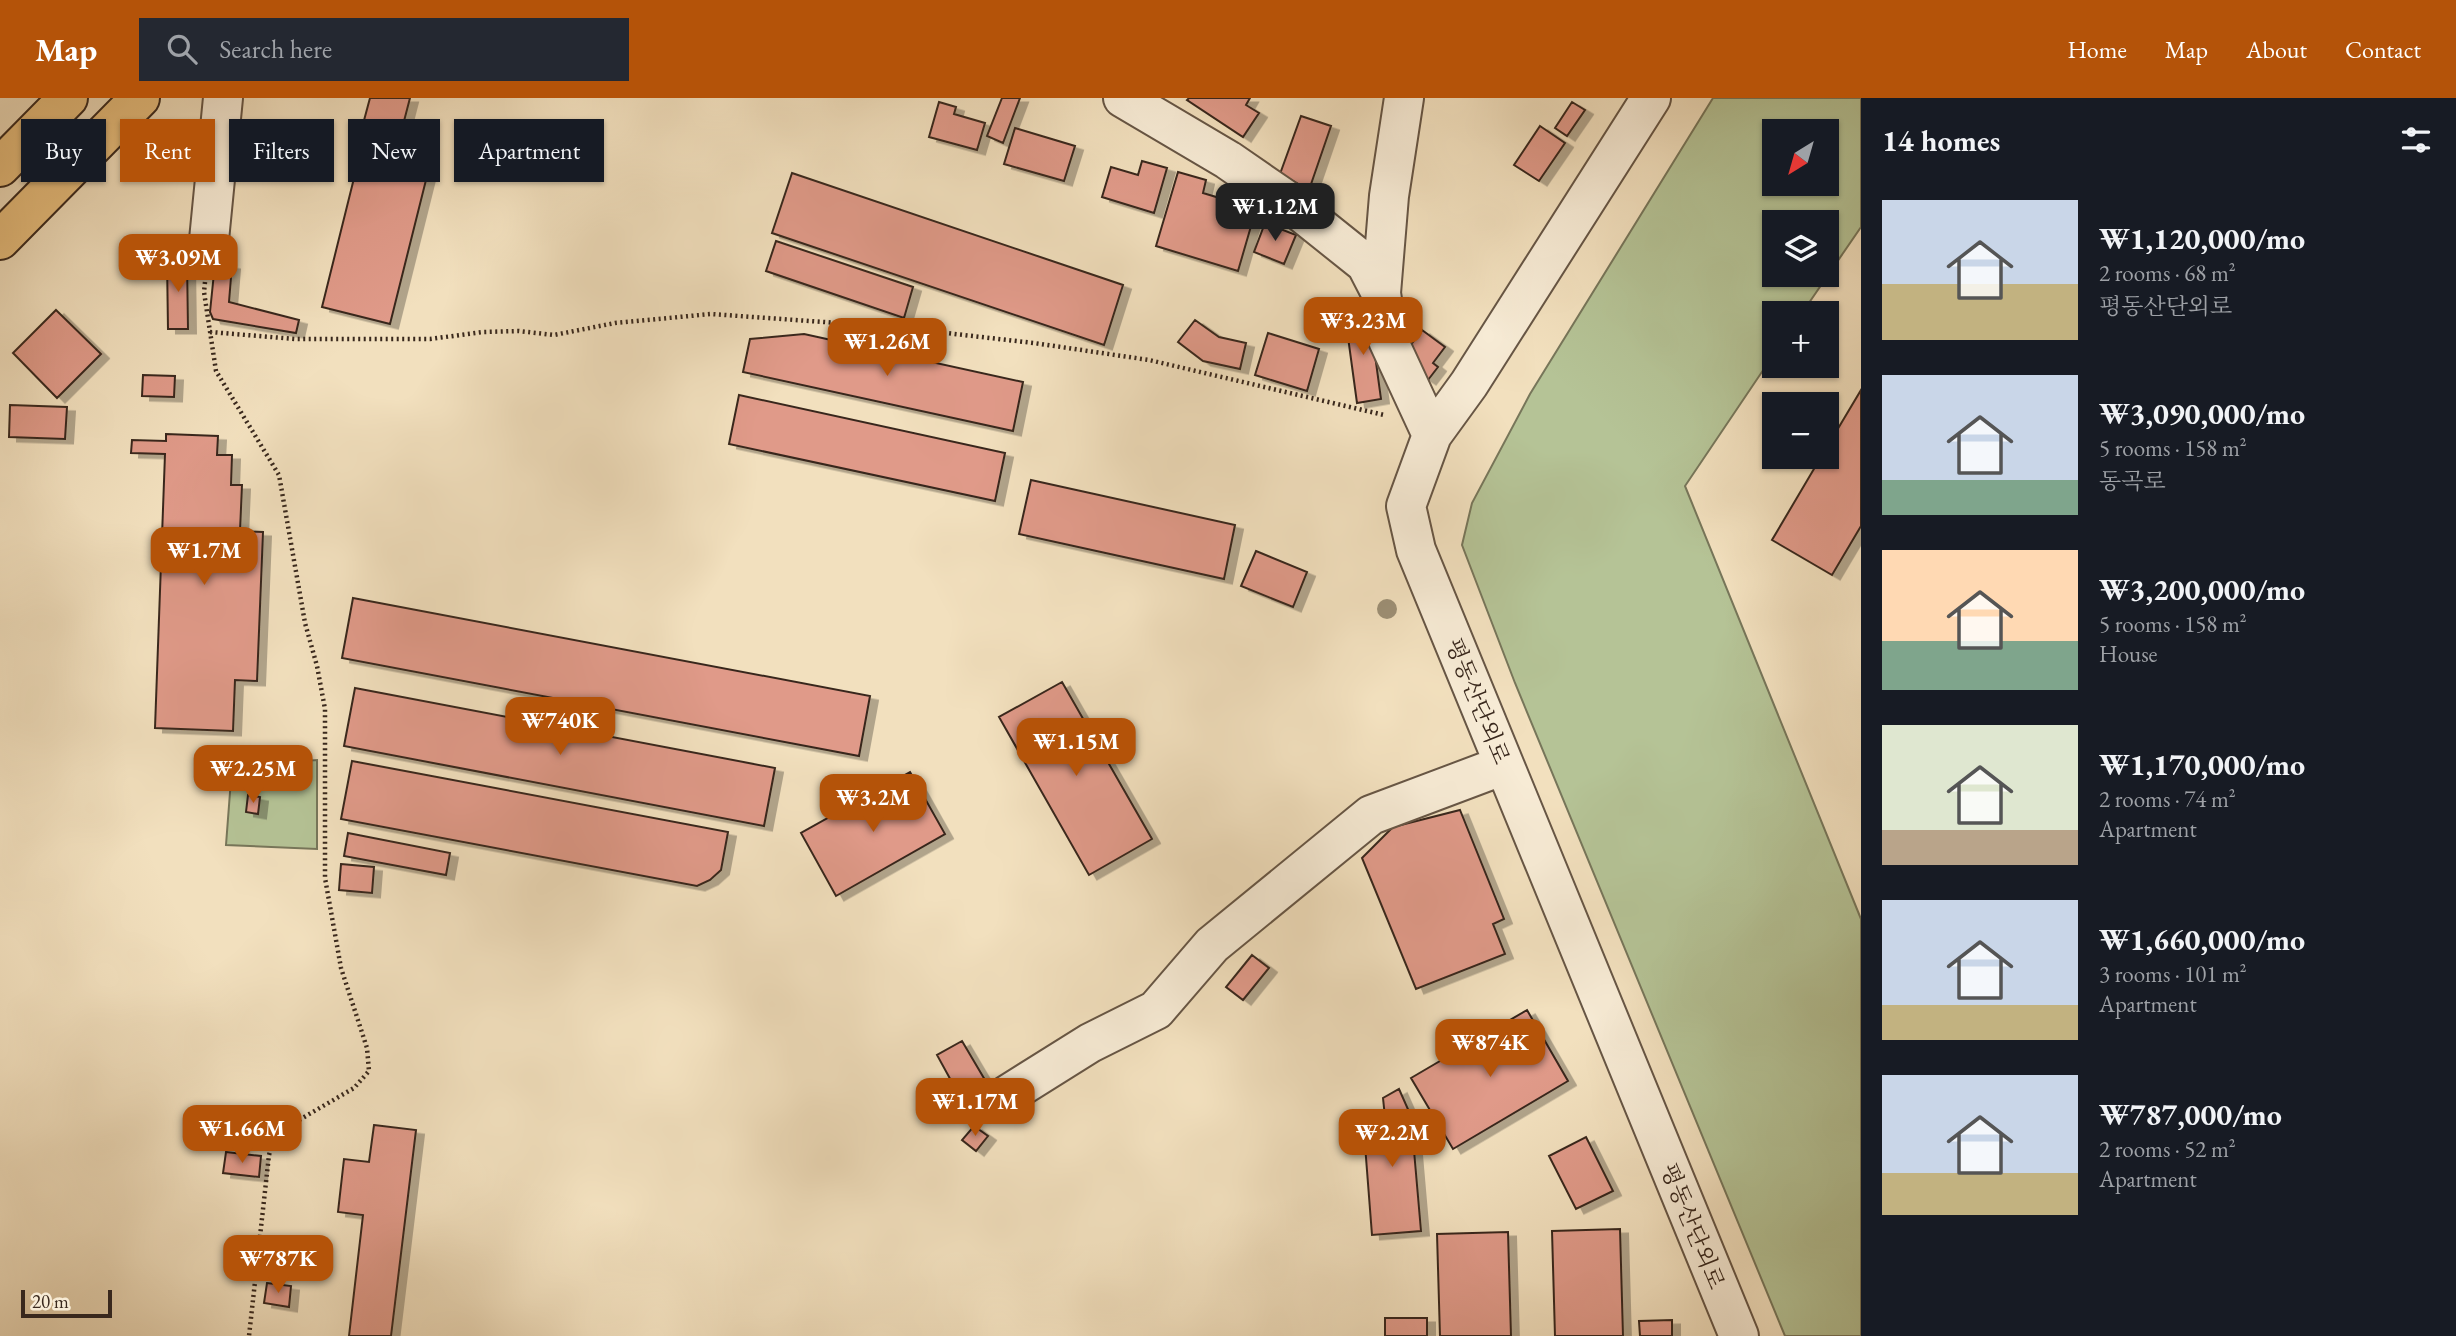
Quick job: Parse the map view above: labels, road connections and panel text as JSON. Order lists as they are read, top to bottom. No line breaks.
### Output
{"streets":{"street":["평동산단외로"]},"scale_bar":"20 m","north":"bottom left","page":{"header":"Map","search":"Search here","nav":["Home","Map","About","Contact"],"heading":"14 homes","map_buttons":["+","−"],"chip":["Buy","Rent","Filters","New","Apartment"],"list":[{"name":"₩1,120,000/mo","note":"2 rooms · 68 m² · 평동산단외로"},{"name":"₩3,090,000/mo","note":"5 rooms · 158 m² · 동곡로"},{"name":"₩3,200,000/mo","note":"5 rooms · 158 m² · House"},{"name":"₩1,170,000/mo","note":"2 rooms · 74 m² · Apartment"},{"name":"₩1,660,000/mo","note":"3 rooms · 101 m² · Apartment"},{"name":"₩787,000/mo","note":"2 rooms · 52 m² · Apartment"}],"price":["₩1.12M","₩3.09M","₩3.23M","₩1.26M","₩1.7M","₩740K","₩1.15M","₩2.25M","₩3.2M","₩874K","₩1.17M","₩1.66M","₩2.2M","₩787K"],"scale":"20 m"}}
